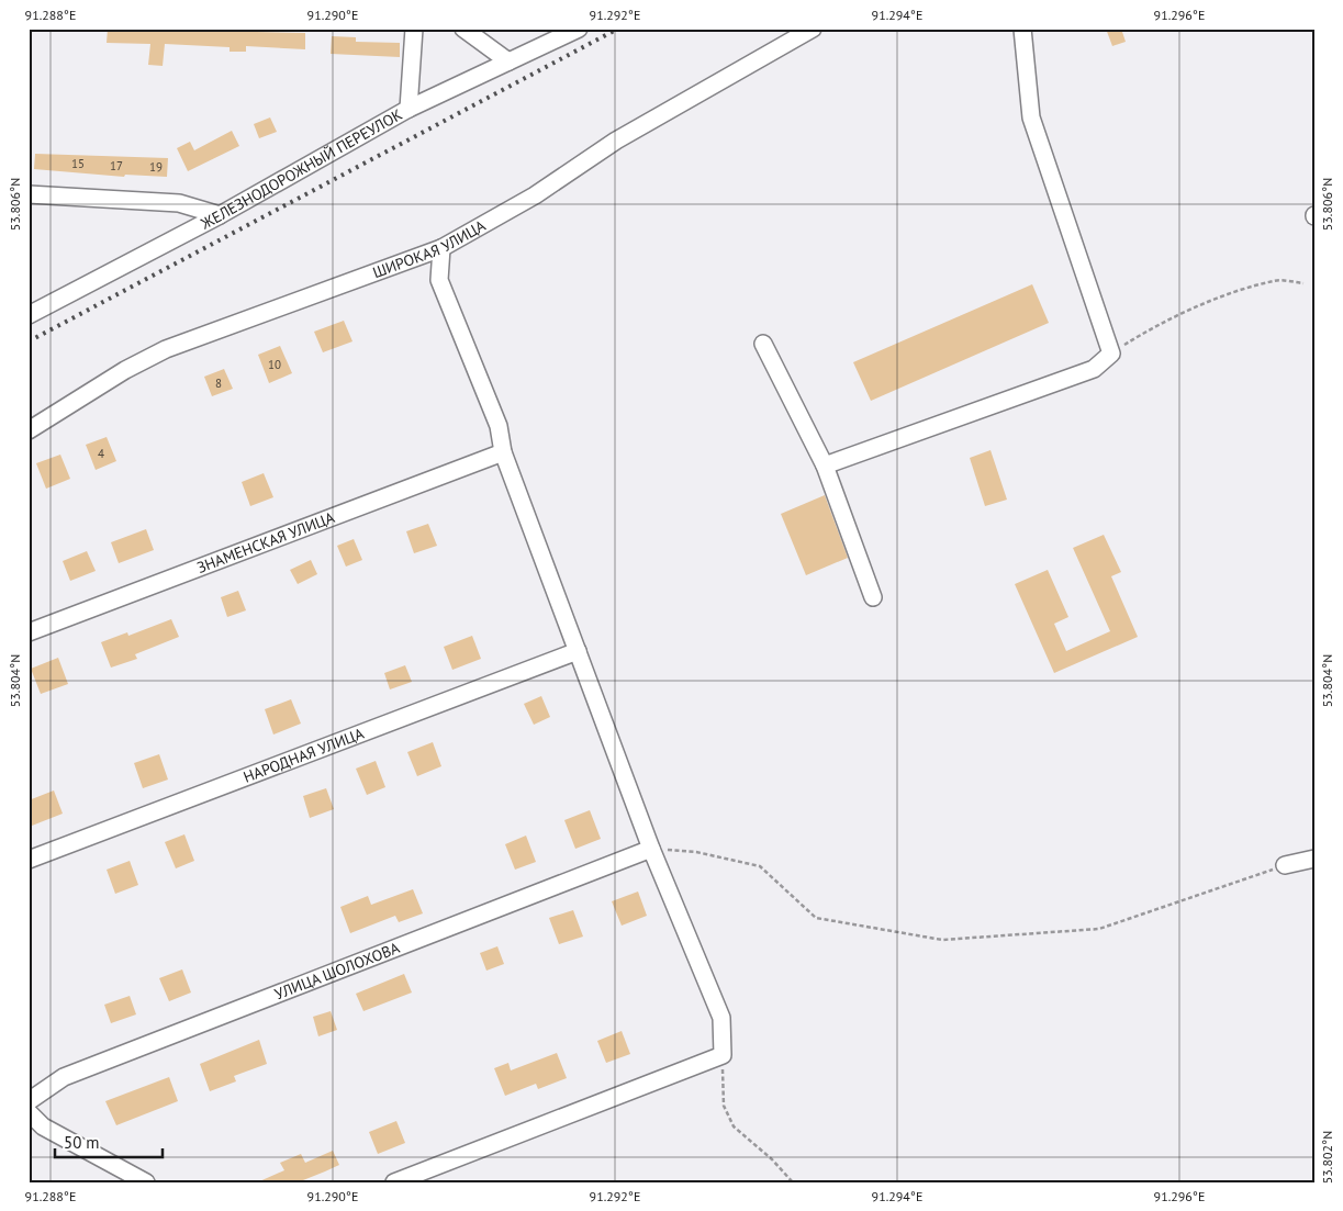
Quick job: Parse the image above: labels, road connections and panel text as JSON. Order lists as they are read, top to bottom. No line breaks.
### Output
{"streets":{"street":["ЖЕЛЕЗНОДОРОЖНЫЙ ПЕРЕУЛОК","ШИРОКАЯ УЛИЦА","ЗНАМЕНСКАЯ УЛИЦА","НАРОДНАЯ УЛИЦА","УЛИЦА ШОЛОХОВА"]},"house_numbers":["15","17","19","10","8","4"],"scale_bar":"50 m","coordinates":["91.288°E","91.290°E","91.292°E","91.294°E","91.296°E","53.806°N","53.804°N","53.802°N"]}
